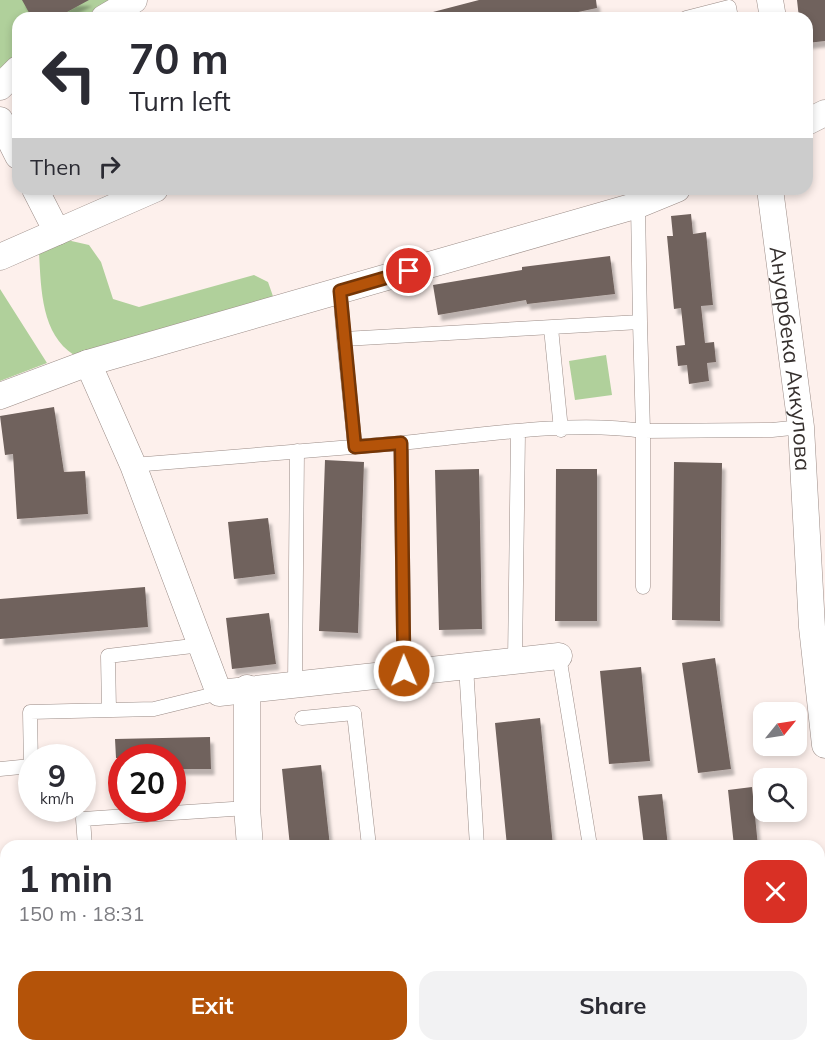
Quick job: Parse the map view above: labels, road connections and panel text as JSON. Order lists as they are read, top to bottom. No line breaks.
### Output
{"streets":{"street":["Ануарбека Аккулова"]},"north":"top right","page":{"turn":["70 m","Turn left"],"then":"Then","speed":"9 km/h","limit":"20","heading":["1 min","150 m · 18:31"],"buttons":["Exit","Share"]}}
